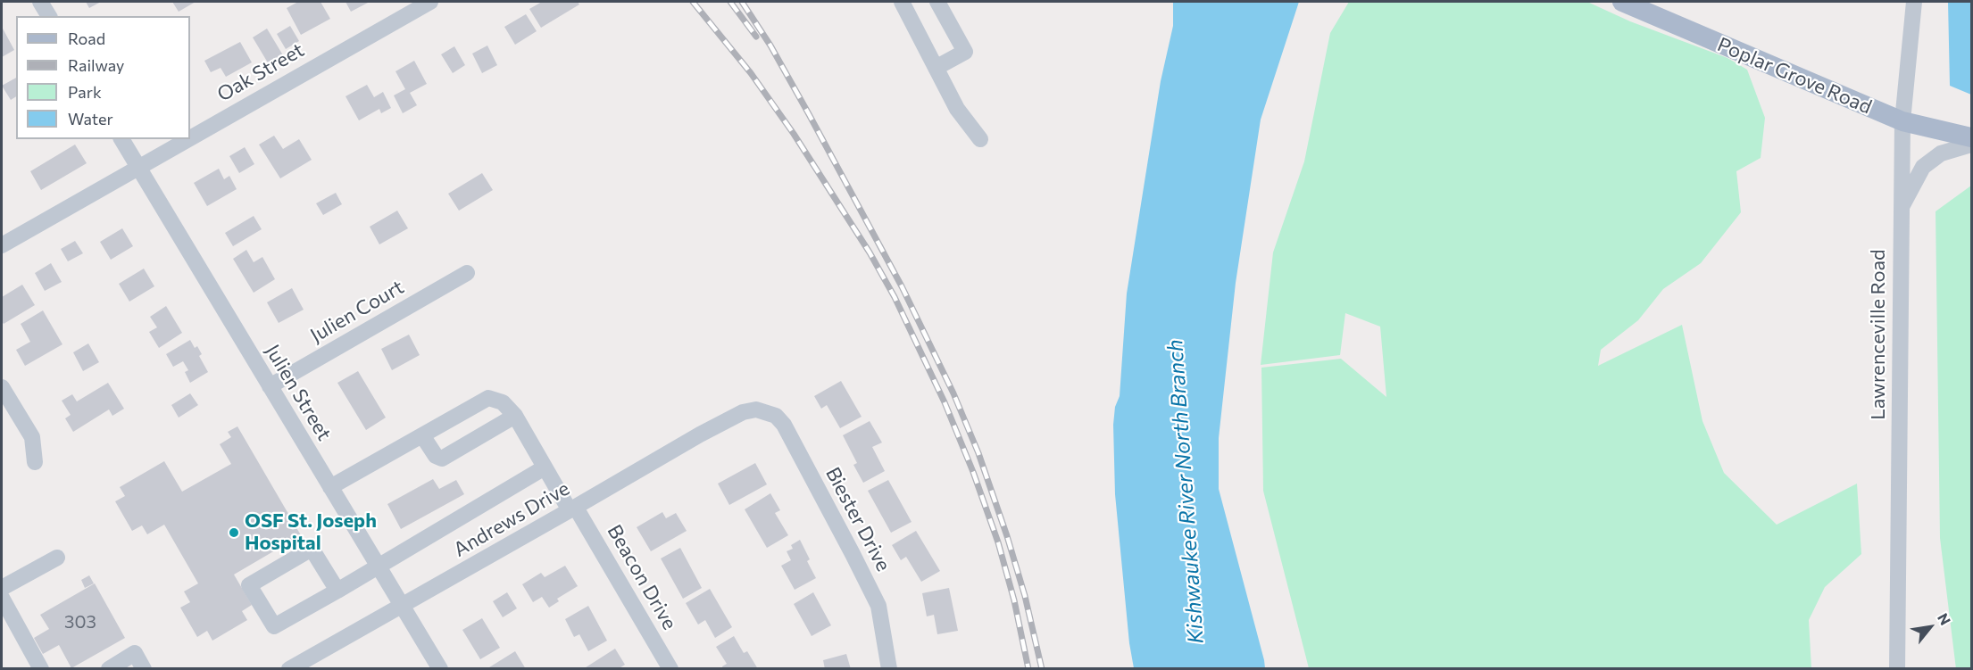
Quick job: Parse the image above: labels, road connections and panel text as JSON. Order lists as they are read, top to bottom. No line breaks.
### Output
{"streets":{"main road":["Poplar Grove Road"],"street":["Oak Street","Julien Court","Lawrenceville Road","Julien Street","Andrews Drive","Biester Drive","Beacon Drive"]},"crossings":[["Oak Street","Julien Street"],["Poplar Grove Road","Lawrenceville Road"],["Julien Court","Julien Street"],["Julien Street","Andrews Drive"],["Andrews Drive","Biester Drive"],["Andrews Drive","Beacon Drive"]],"water":["Kishwaukee River North Branch"],"places":["OSF St. Joseph Hospital"],"house_numbers":["303"],"legend":["Road","Railway","Park","Water"],"north":"top right"}
